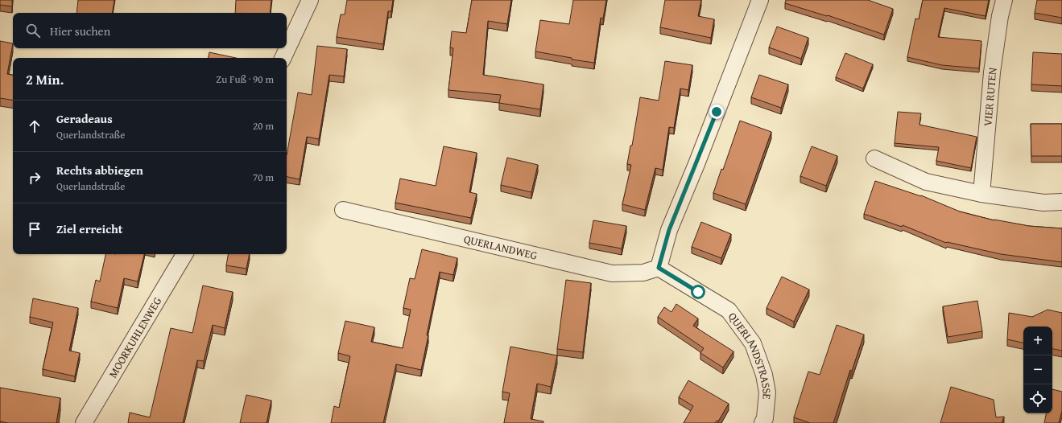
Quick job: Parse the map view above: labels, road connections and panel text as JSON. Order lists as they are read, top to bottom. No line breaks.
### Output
{"streets":{"street":["VIER RUTEN","QUERLANDWEG","MOORKUHLENWEG","QUERLANDSTRASSE"]},"crossings":[["QUERLANDWEG","QUERLANDSTRASSE"]],"page":{"search":"Hier suchen","heading":["2 Min.","Zu Fuß · 90 m"],"list":[["Geradeaus","Querlandstraße","20 m"],["Rechts abbiegen","Querlandstraße","70 m"],"Ziel erreicht"],"map_buttons":["+","−"]}}
